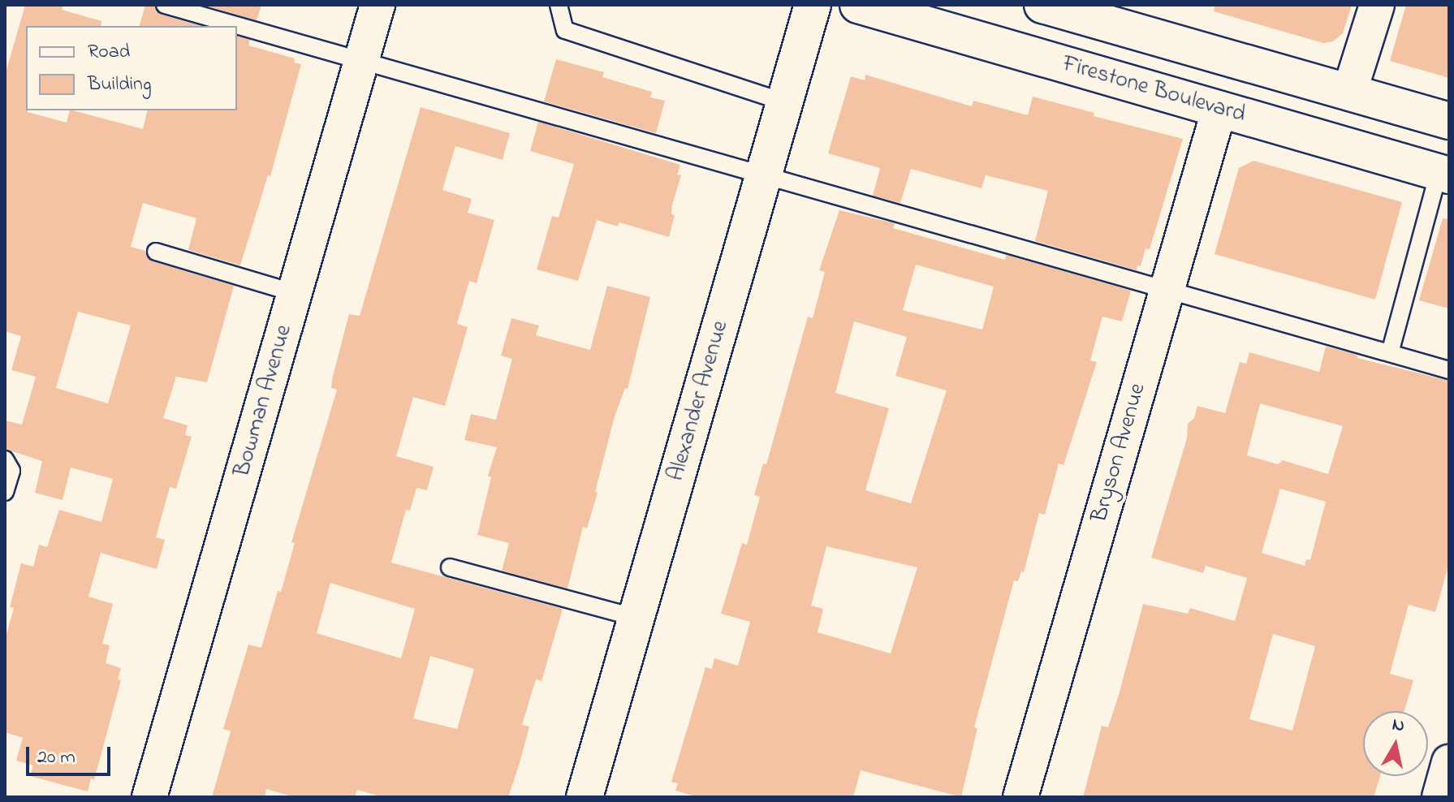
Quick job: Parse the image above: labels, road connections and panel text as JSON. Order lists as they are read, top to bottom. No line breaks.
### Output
{"streets":{"main road":["Firestone Boulevard","Alexander Avenue"],"street":["Bowman Avenue","Bryson Avenue"]},"crossings":[["Firestone Boulevard","Bryson Avenue"]],"legend":["Road","Building"],"scale_bar":"20 m","north":"top"}
